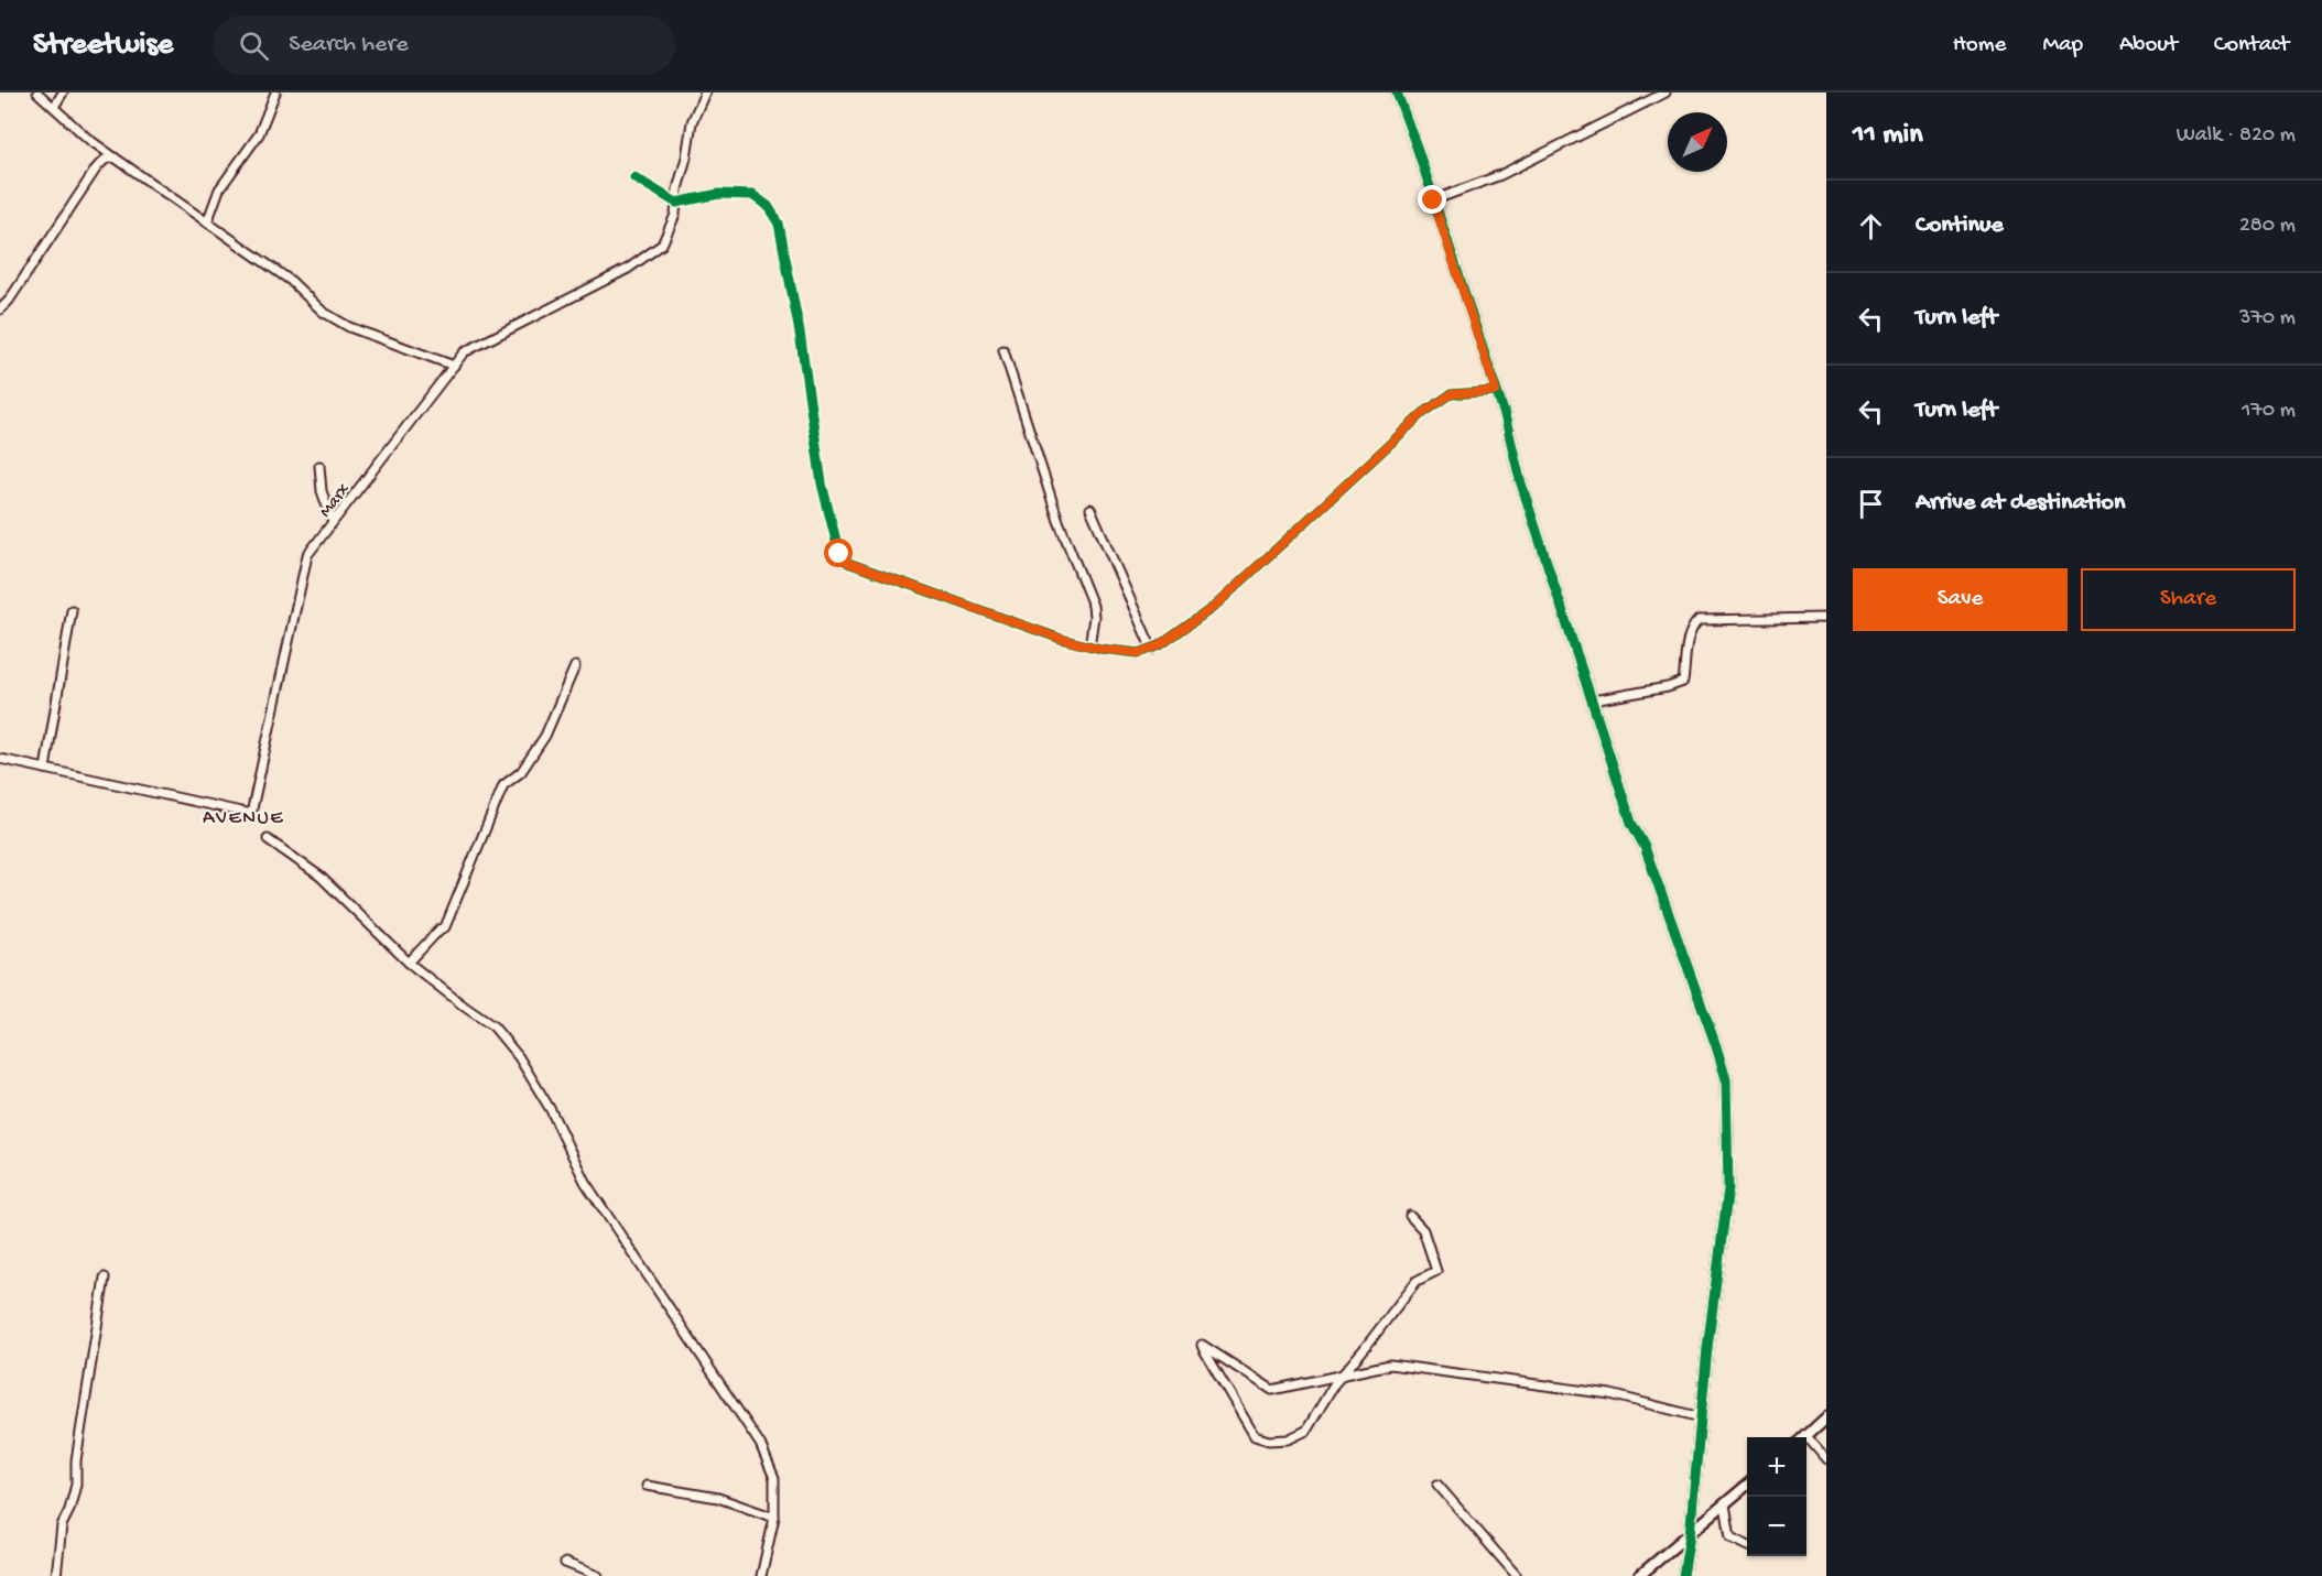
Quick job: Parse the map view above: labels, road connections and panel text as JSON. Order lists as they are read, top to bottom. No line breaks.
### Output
{"streets":{"street":["Marx"]},"districts":["AVENUE"],"north":"top right","page":{"header":"Streetwise","search":"Search here","nav":["Home","Map","About","Contact"],"heading":["11 min","Walk · 820 m"],"list":[["Continue","280 m"],["Turn left","370 m"],["Turn left","170 m"],"Arrive at destination"],"buttons":["Save","Share"],"map_buttons":["+","−"]}}
